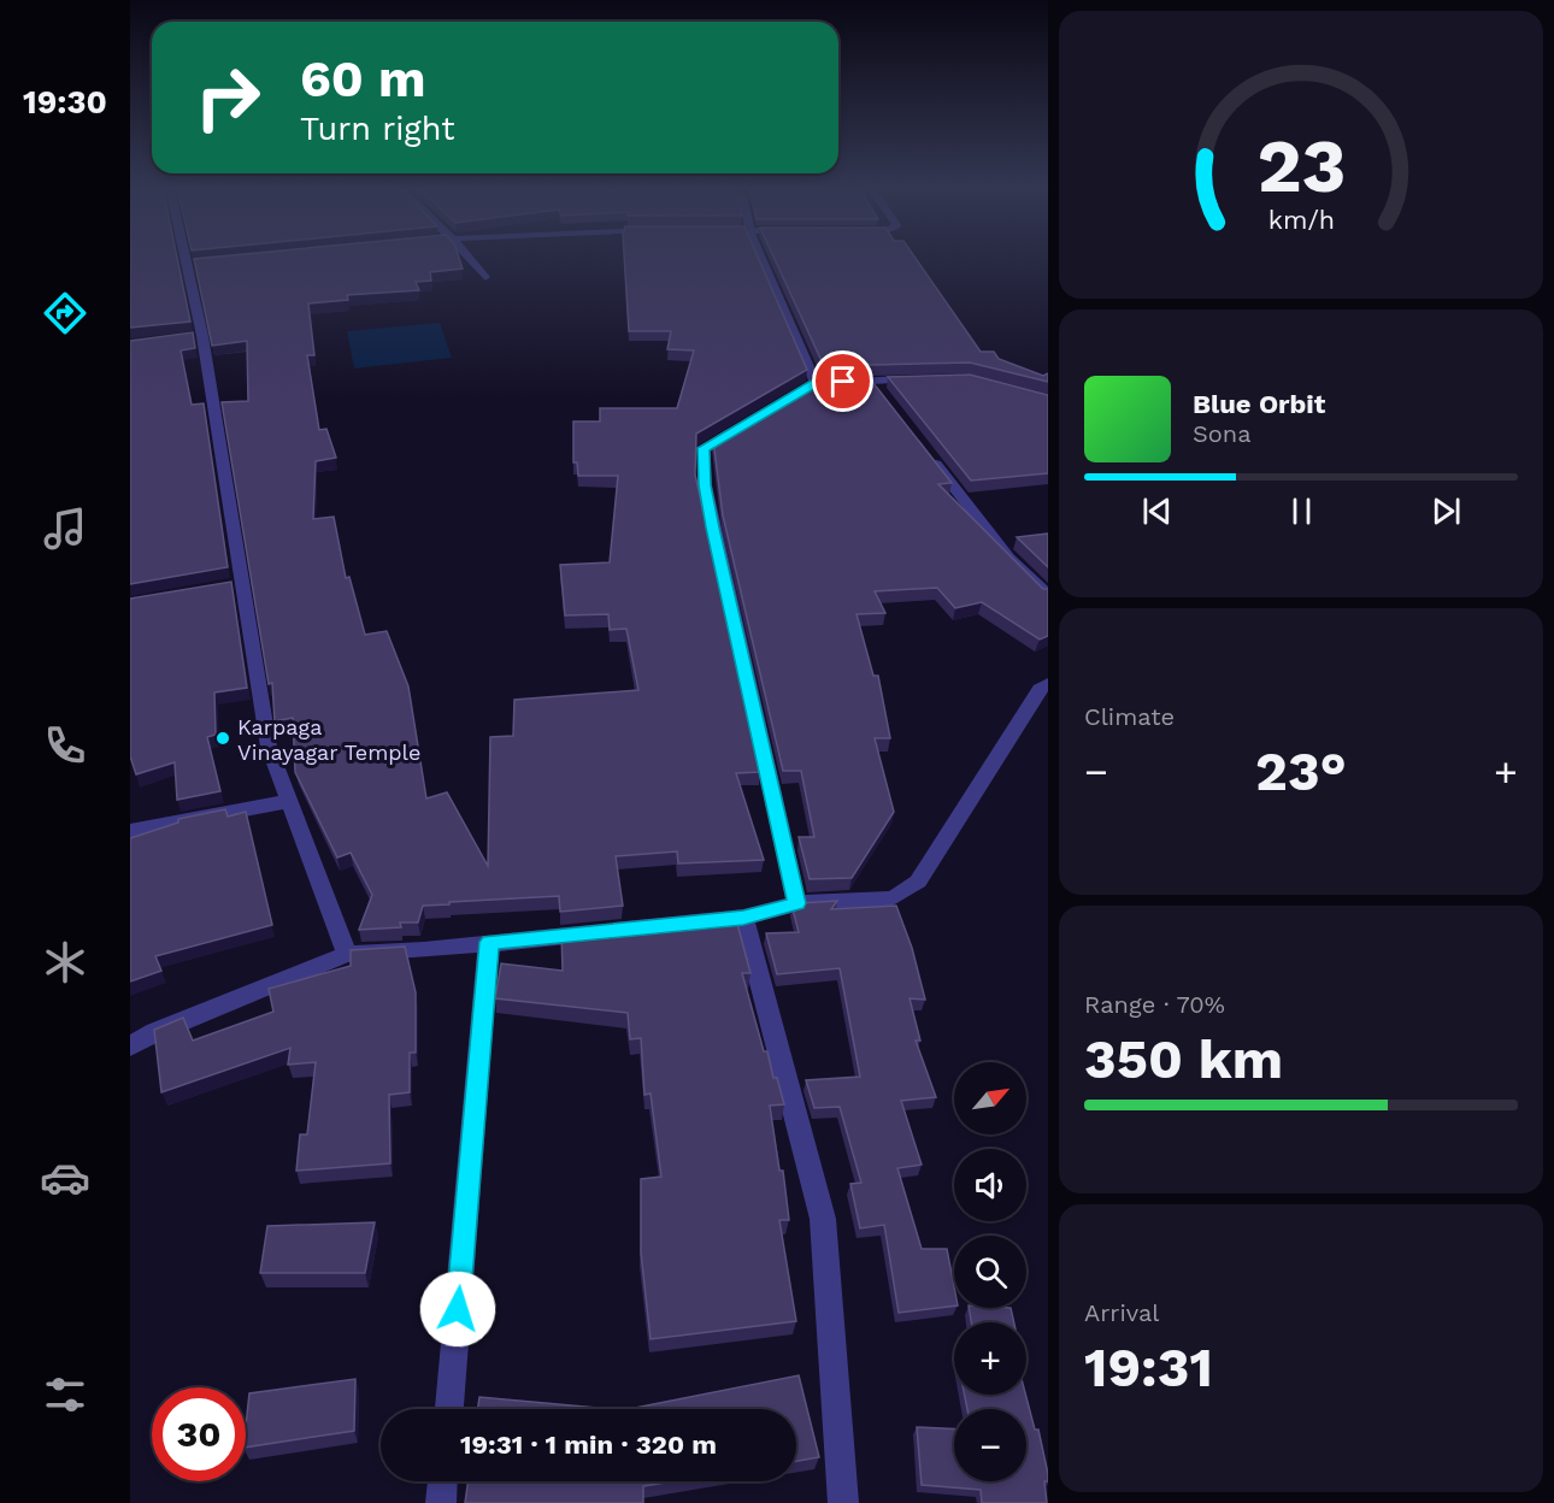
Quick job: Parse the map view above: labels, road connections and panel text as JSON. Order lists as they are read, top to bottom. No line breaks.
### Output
{"places":["Karpaga Vinayagar Temple"],"north":"top right","page":{"tabs":"19:30","turn":["60 m","Turn right"],"song":["Blue Orbit","Sona"],"tile":["Climate",["Range · 70%","350 km"],["Arrival","19:31"]],"heat":["−","23°","+"],"map_buttons":["+","−"],"limit":"30","trip":"19:31 · 1 min · 320 m","gauge":["23","km/h"]}}
